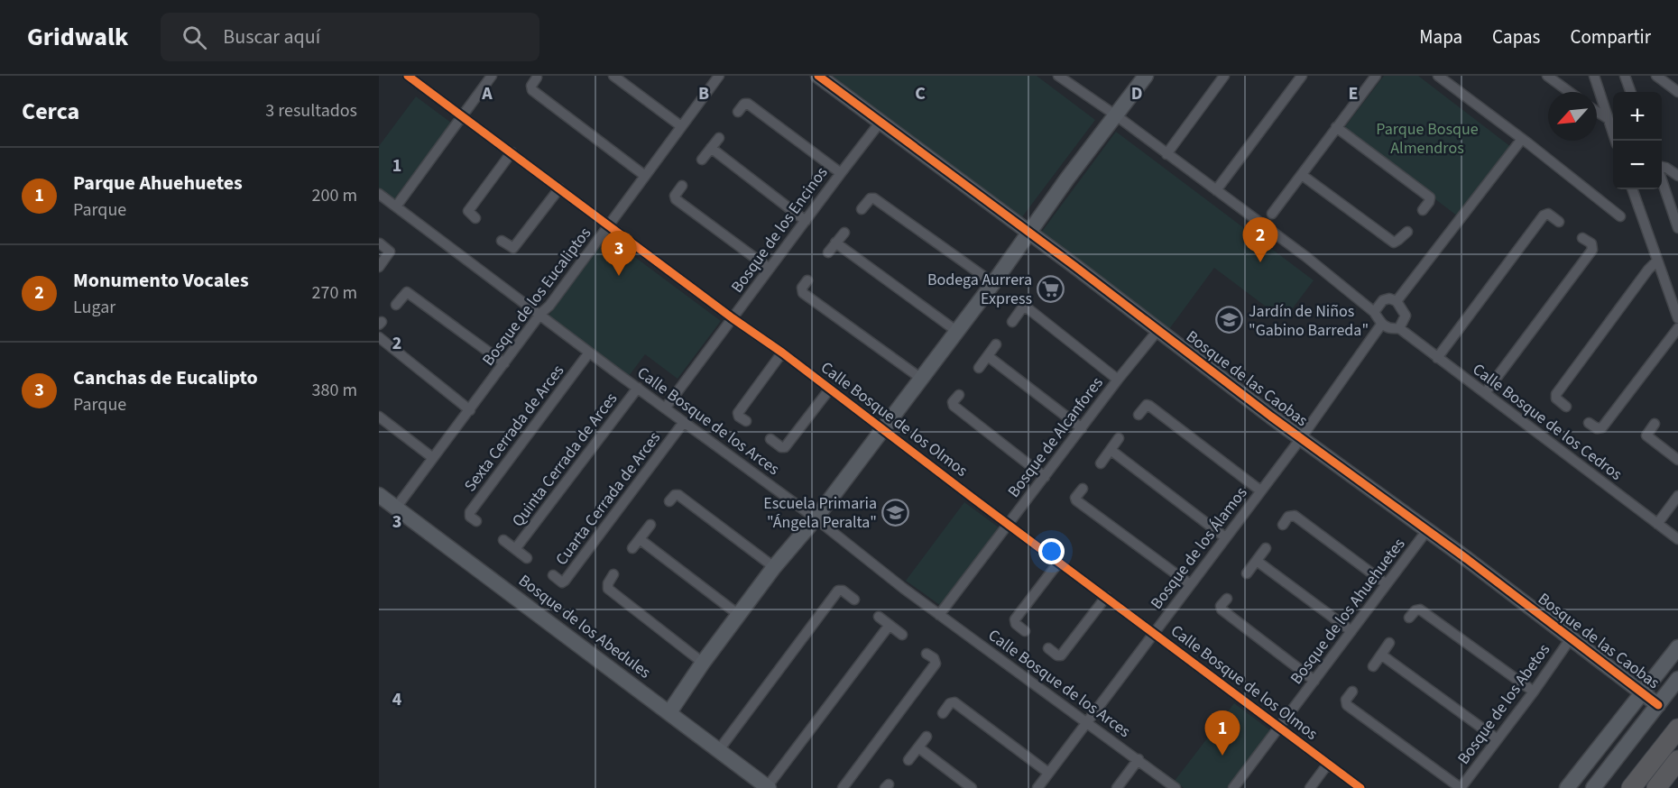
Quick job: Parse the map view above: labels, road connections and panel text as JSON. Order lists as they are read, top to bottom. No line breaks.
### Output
{"streets":{"street":["Bosque de los Encinos","Bosque de los Eucaliptos","Bosque de las Caobas","Calle Bosque de los Olmos","Calle Bosque de los Arces","Calle Bosque de los Cedros","Sexta Cerrada de Arces","Bosque de Alcanfores","Quinta Cerrada de Arces","Cuarta Cerrada de Arces","Bosque de los Álamos","Bosque de los Ahuehuetes","Bosque de los Abedules","Bosque de los Abetos"]},"crossings":[["Bosque de los Encinos","Bosque de las Caobas"],["Bosque de los Encinos","Calle Bosque de los Olmos"],["Bosque de los Encinos","Calle Bosque de los Arces"],["Bosque de los Eucaliptos","Calle Bosque de los Olmos"],["Bosque de los Eucaliptos","Calle Bosque de los Arces"],["Bosque de los Eucaliptos","Bosque de los Abedules"],["Bosque de las Caobas","Bosque de Alcanfores"],["Bosque de las Caobas","Bosque de los Álamos"],["Bosque de las Caobas","Bosque de los Ahuehuetes"],["Bosque de las Caobas","Bosque de los Abetos"],["Calle Bosque de los Olmos","Bosque de Alcanfores"],["Calle Bosque de los Olmos","Bosque de los Álamos"],["Calle Bosque de los Olmos","Bosque de los Ahuehuetes"],["Calle Bosque de los Arces","Sexta Cerrada de Arces"],["Calle Bosque de los Arces","Bosque de Alcanfores"],["Calle Bosque de los Arces","Quinta Cerrada de Arces"],["Calle Bosque de los Arces","Cuarta Cerrada de Arces"],["Calle Bosque de los Arces","Bosque de los Álamos"],["Calle Bosque de los Cedros","Bosque de los Álamos"]],"parks":["Parque Bosque Almendros"],"places":{"supermarket":["Bodega Aurrera Express"],"school or university":["Jardín de Niños \"Gabino Barreda\"","Escuela Primaria \"Ángela Peralta\""]},"north":"bottom left","page":{"header":"Gridwalk","search":"Buscar aquí","nav":["Mapa","Capas","Compartir"],"heading":["Cerca","3 resultados"],"map_buttons":["+","−"],"list":[{"mark":"1","name":"Parque Ahuehuetes","note":"Parque","value":"200 m"},{"mark":"2","name":"Monumento Vocales","note":"Lugar","value":"270 m"},{"mark":"3","name":"Canchas de Eucalipto","note":"Parque","value":"380 m"}],"pins":["2","3","1"]},"grid":{"columns":["A","B","C","D","E"],"rows":["1","2","3","4"]}}
